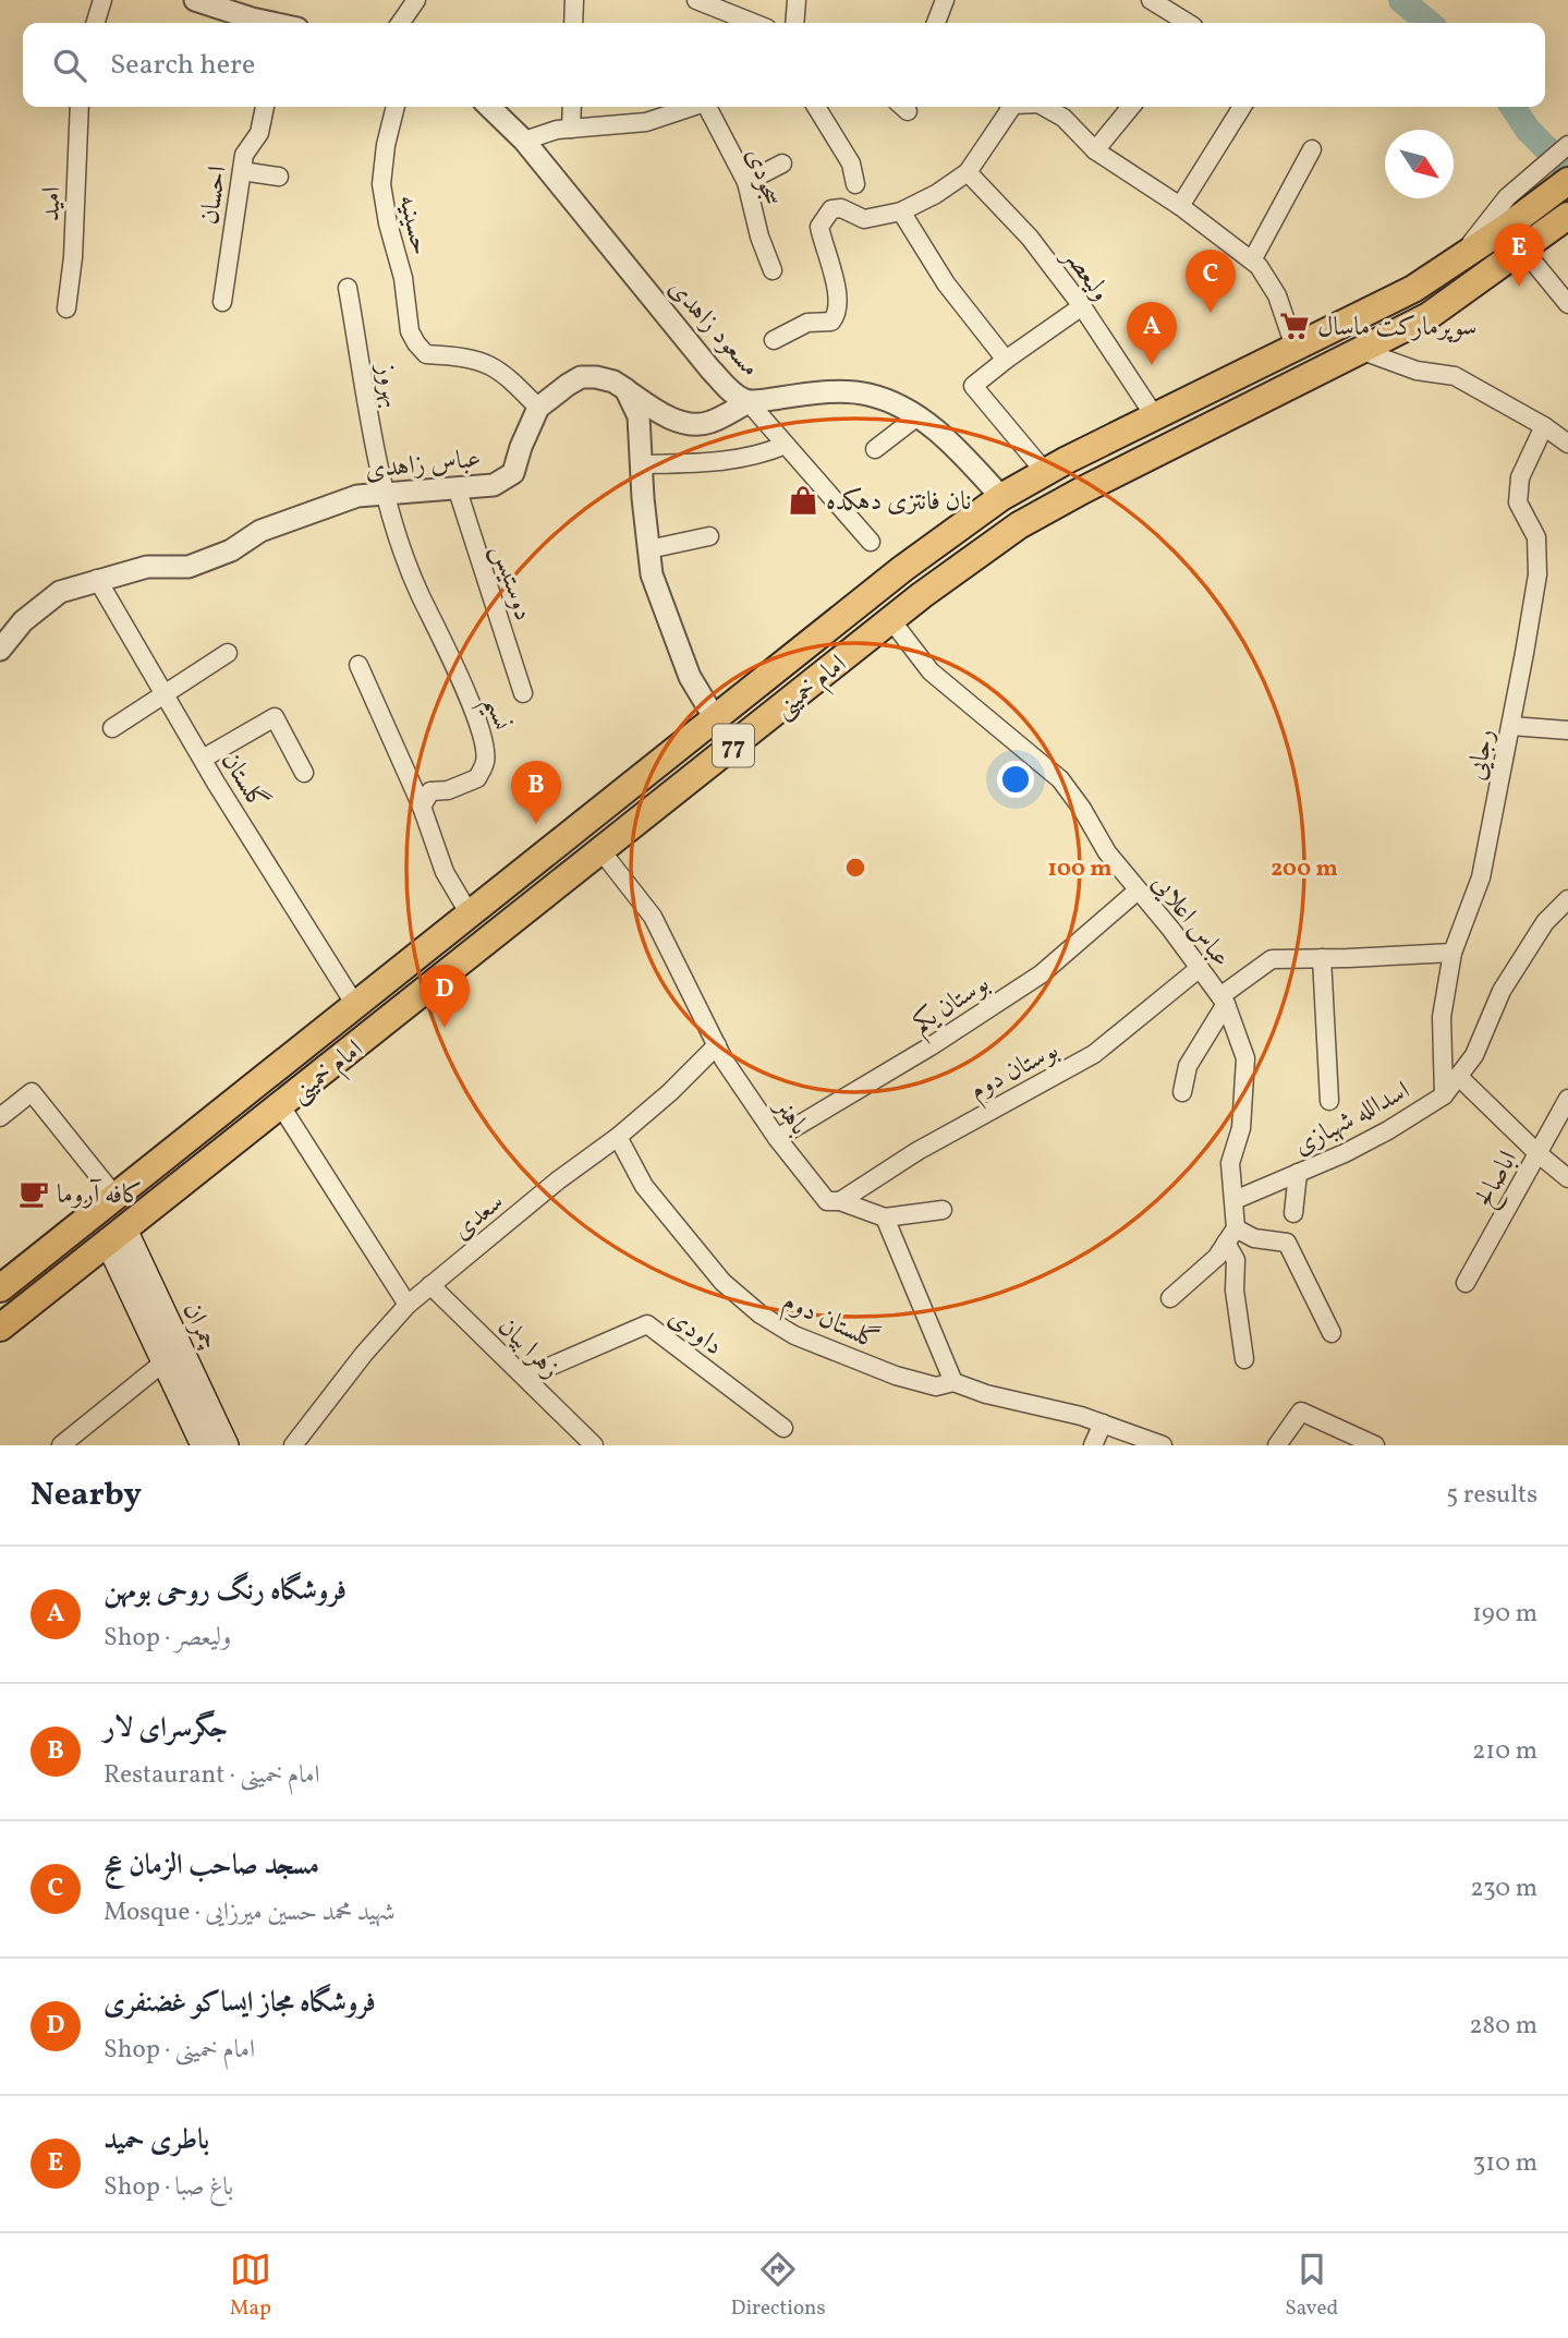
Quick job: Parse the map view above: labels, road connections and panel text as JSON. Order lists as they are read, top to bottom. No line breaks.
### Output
{"streets":{"highway":["امام خمینی","77"],"main road":["چمران"],"street":["سجودی","احسان","امید","حسینیه","ولیعصر","مسعود زاهدی","بهروز","عباس زاهدی","دوستیس","نسیم","رجایی","گلستان","عباس اعلایی","بوستان یکم","بوستان دوم","باهنر","اسدالله شهبازی","اباصالح","سعدی","گلستان دوم","داودی","زهرا بیان"]},"crossings":[["حسینیه","عباس زاهدی"],["ولیعصر","امام خمینی"],["مسعود زاهدی","امام خمینی"],["بهروز","عباس زاهدی"],["بهروز","نسیم"],["عباس زاهدی","دوستیس"],["عباس زاهدی","نسیم"],["عباس زاهدی","گلستان"],["امام خمینی","گلستان"],["امام خمینی","عباس اعلایی"],["امام خمینی","باهنر"],["امام خمینی","چمران"],["رجایی","اسدالله شهبازی"],["عباس اعلایی","بوستان یکم"],["عباس اعلایی","بوستان دوم"],["عباس اعلایی","اسدالله شهبازی"],["بوستان یکم","باهنر"],["بوستان دوم","باهنر"],["باهنر","سعدی"],["سعدی","گلستان دوم"],["سعدی","زهرا بیان"],["داودی","زهرا بیان"]],"places":{"supermarket":["سوپرمارکت ماسال"],"shop":["نان فانتزی دهکده"],"cafe":["کافه آروما"]},"north":"bottom right","page":{"search":"Search here","pins":["E","C","A","B","D"],"heading":["Nearby","5 results"],"list":[{"mark":"A","name":"فروشگاه رنگ روحی بومهن","note":"Shop · ولیعصر","value":"190 m"},{"mark":"B","name":"جگرسرای لار","note":"Restaurant · امام خمینی","value":"210 m"},{"mark":"C","name":"مسجد صاحب الزمان عج","note":"Mosque · شهید محمد حسین میرزایی","value":"230 m"},{"mark":"D","name":"فروشگاه مجاز ایساکو غضنفری","note":"Shop · امام خمینی","value":"280 m"},{"mark":"E","name":"باطری حمید","note":"Shop · باغ صبا","value":"310 m"}],"nav":["Map","Directions","Saved"]},"rings":["100 m","200 m"]}
